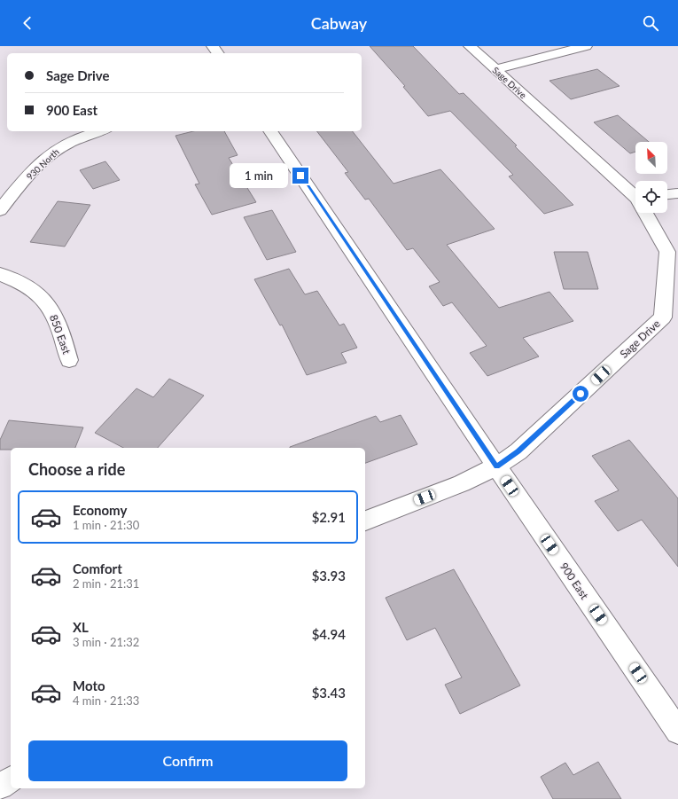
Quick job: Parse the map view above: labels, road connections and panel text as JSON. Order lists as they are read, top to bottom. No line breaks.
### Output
{"streets":{"street":["Sage Drive","930 North","850 East","900 East"]},"crossings":[["Sage Drive","900 East"]],"north":"top left","page":{"header":"Cabway","banner":["Sage Drive","900 East"],"bubble":"1 min","heading":"Choose a ride","list":[{"name":"Economy","note":"1 min · 21:30","value":"$2.91"},{"name":"Comfort","note":"2 min · 21:31","value":"$3.93"},{"name":"XL","note":"3 min · 21:32","value":"$4.94"},{"name":"Moto","note":"4 min · 21:33","value":"$3.43"}],"buttons":"Confirm"}}
